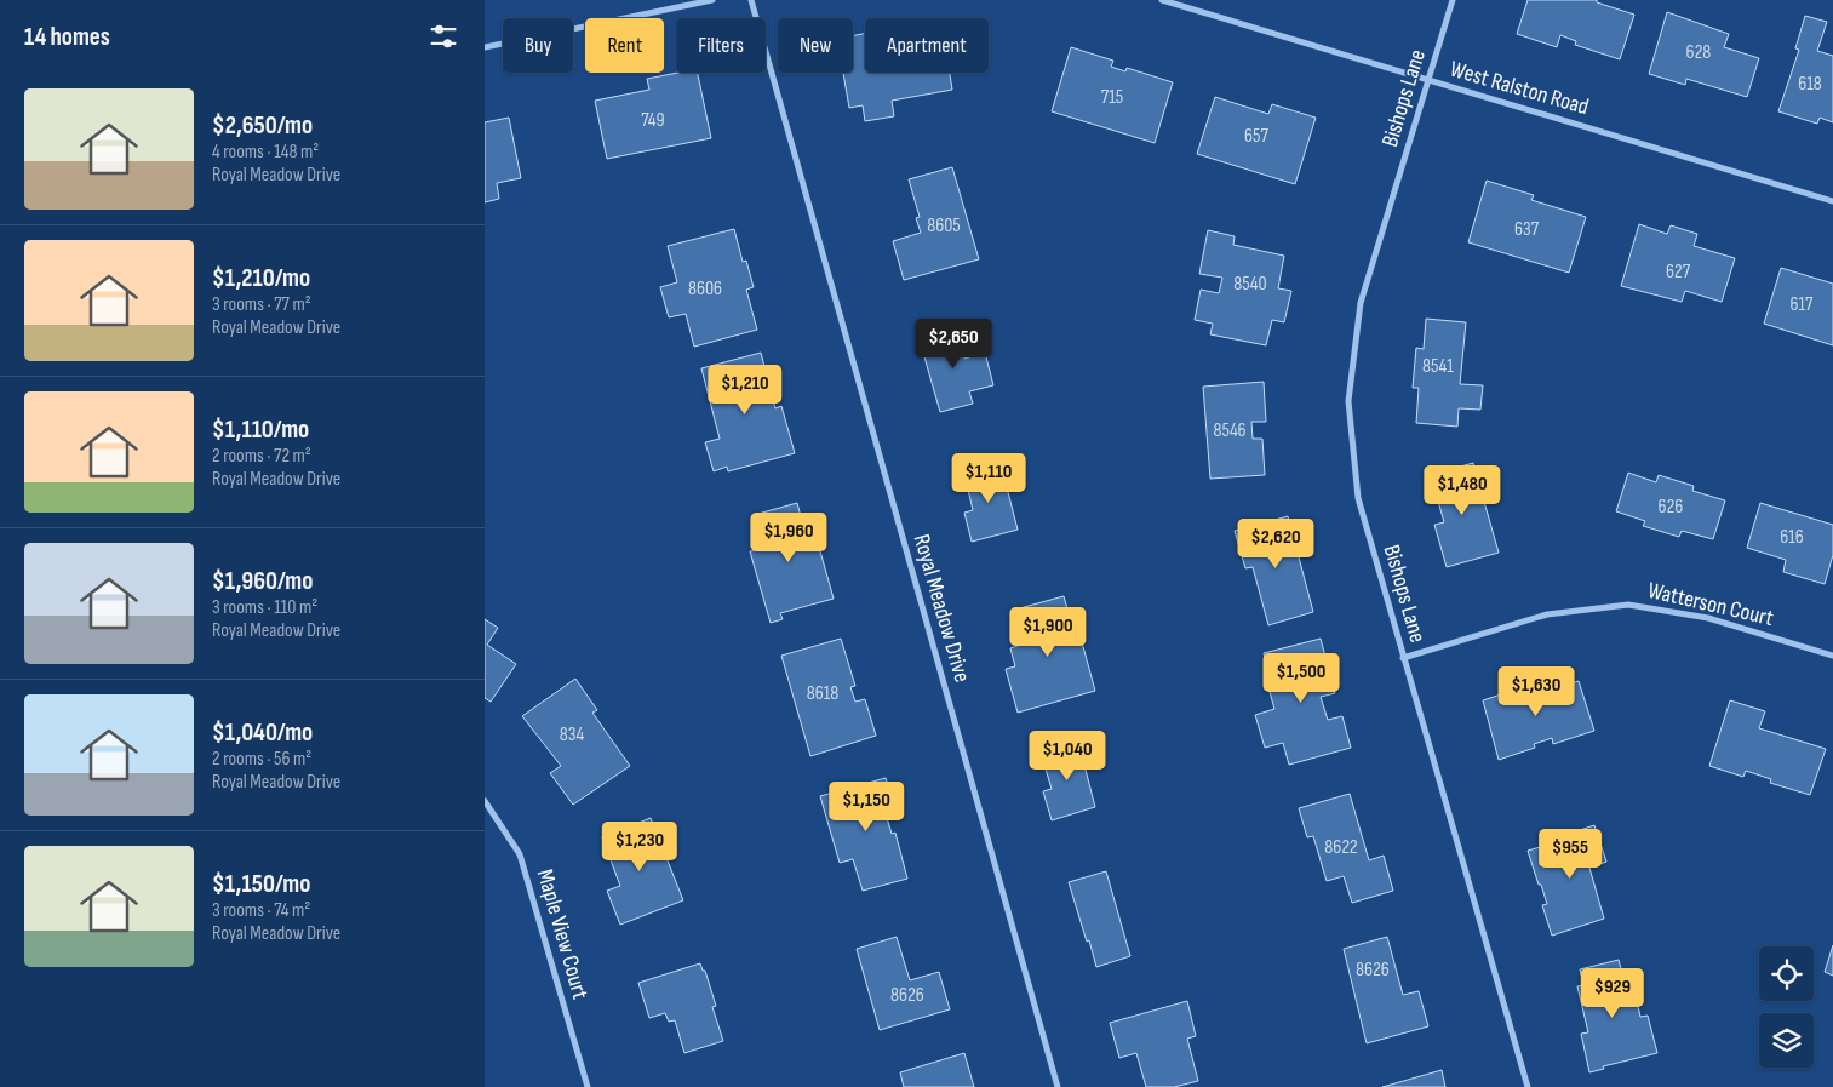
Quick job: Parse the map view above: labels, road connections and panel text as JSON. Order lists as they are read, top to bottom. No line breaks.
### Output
{"streets":{"street":["West Ralston Road","Bishops Lane","Watterson Court","Royal Meadow Drive","Maple View Court"]},"crossings":[["West Ralston Road","Bishops Lane"],["Bishops Lane","Watterson Court"]],"house_numbers":["628","618","715","749","657","8605","637","627","8540","8606","617","8541","8546","626","616","8618","834","8622","8626","8626"],"page":{"heading":"14 homes","chip":["Buy","Rent","Filters","New","Apartment"],"list":[{"name":"$2,650/mo","note":"4 rooms · 148 m² · Royal Meadow Drive"},{"name":"$1,210/mo","note":"3 rooms · 77 m² · Royal Meadow Drive"},{"name":"$1,110/mo","note":"2 rooms · 72 m² · Royal Meadow Drive"},{"name":"$1,960/mo","note":"3 rooms · 110 m² · Royal Meadow Drive"},{"name":"$1,040/mo","note":"2 rooms · 56 m² · Royal Meadow Drive"},{"name":"$1,150/mo","note":"3 rooms · 74 m² · Royal Meadow Drive"}],"price":["$2,650","$1,210","$1,110","$1,480","$1,960","$2,620","$1,900","$1,500","$1,630","$1,040","$1,150","$1,230","$955","$929"]}}
